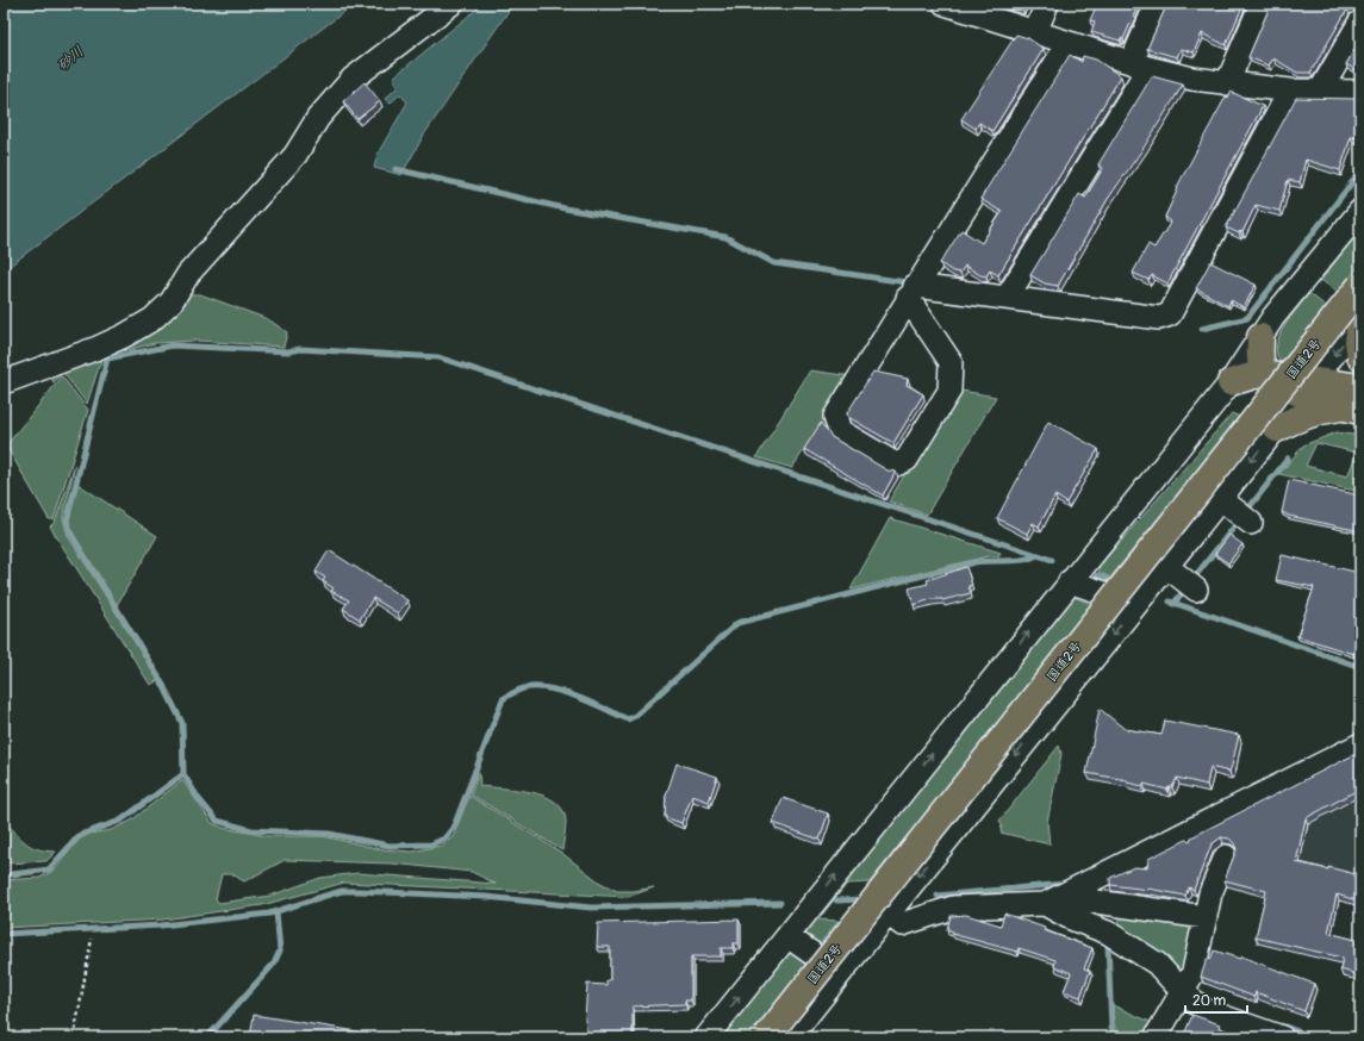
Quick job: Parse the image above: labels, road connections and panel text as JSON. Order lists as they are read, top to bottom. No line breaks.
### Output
{"streets":{"main road":["国道2号"]},"water":["砂川"],"scale_bar":"20 m"}
